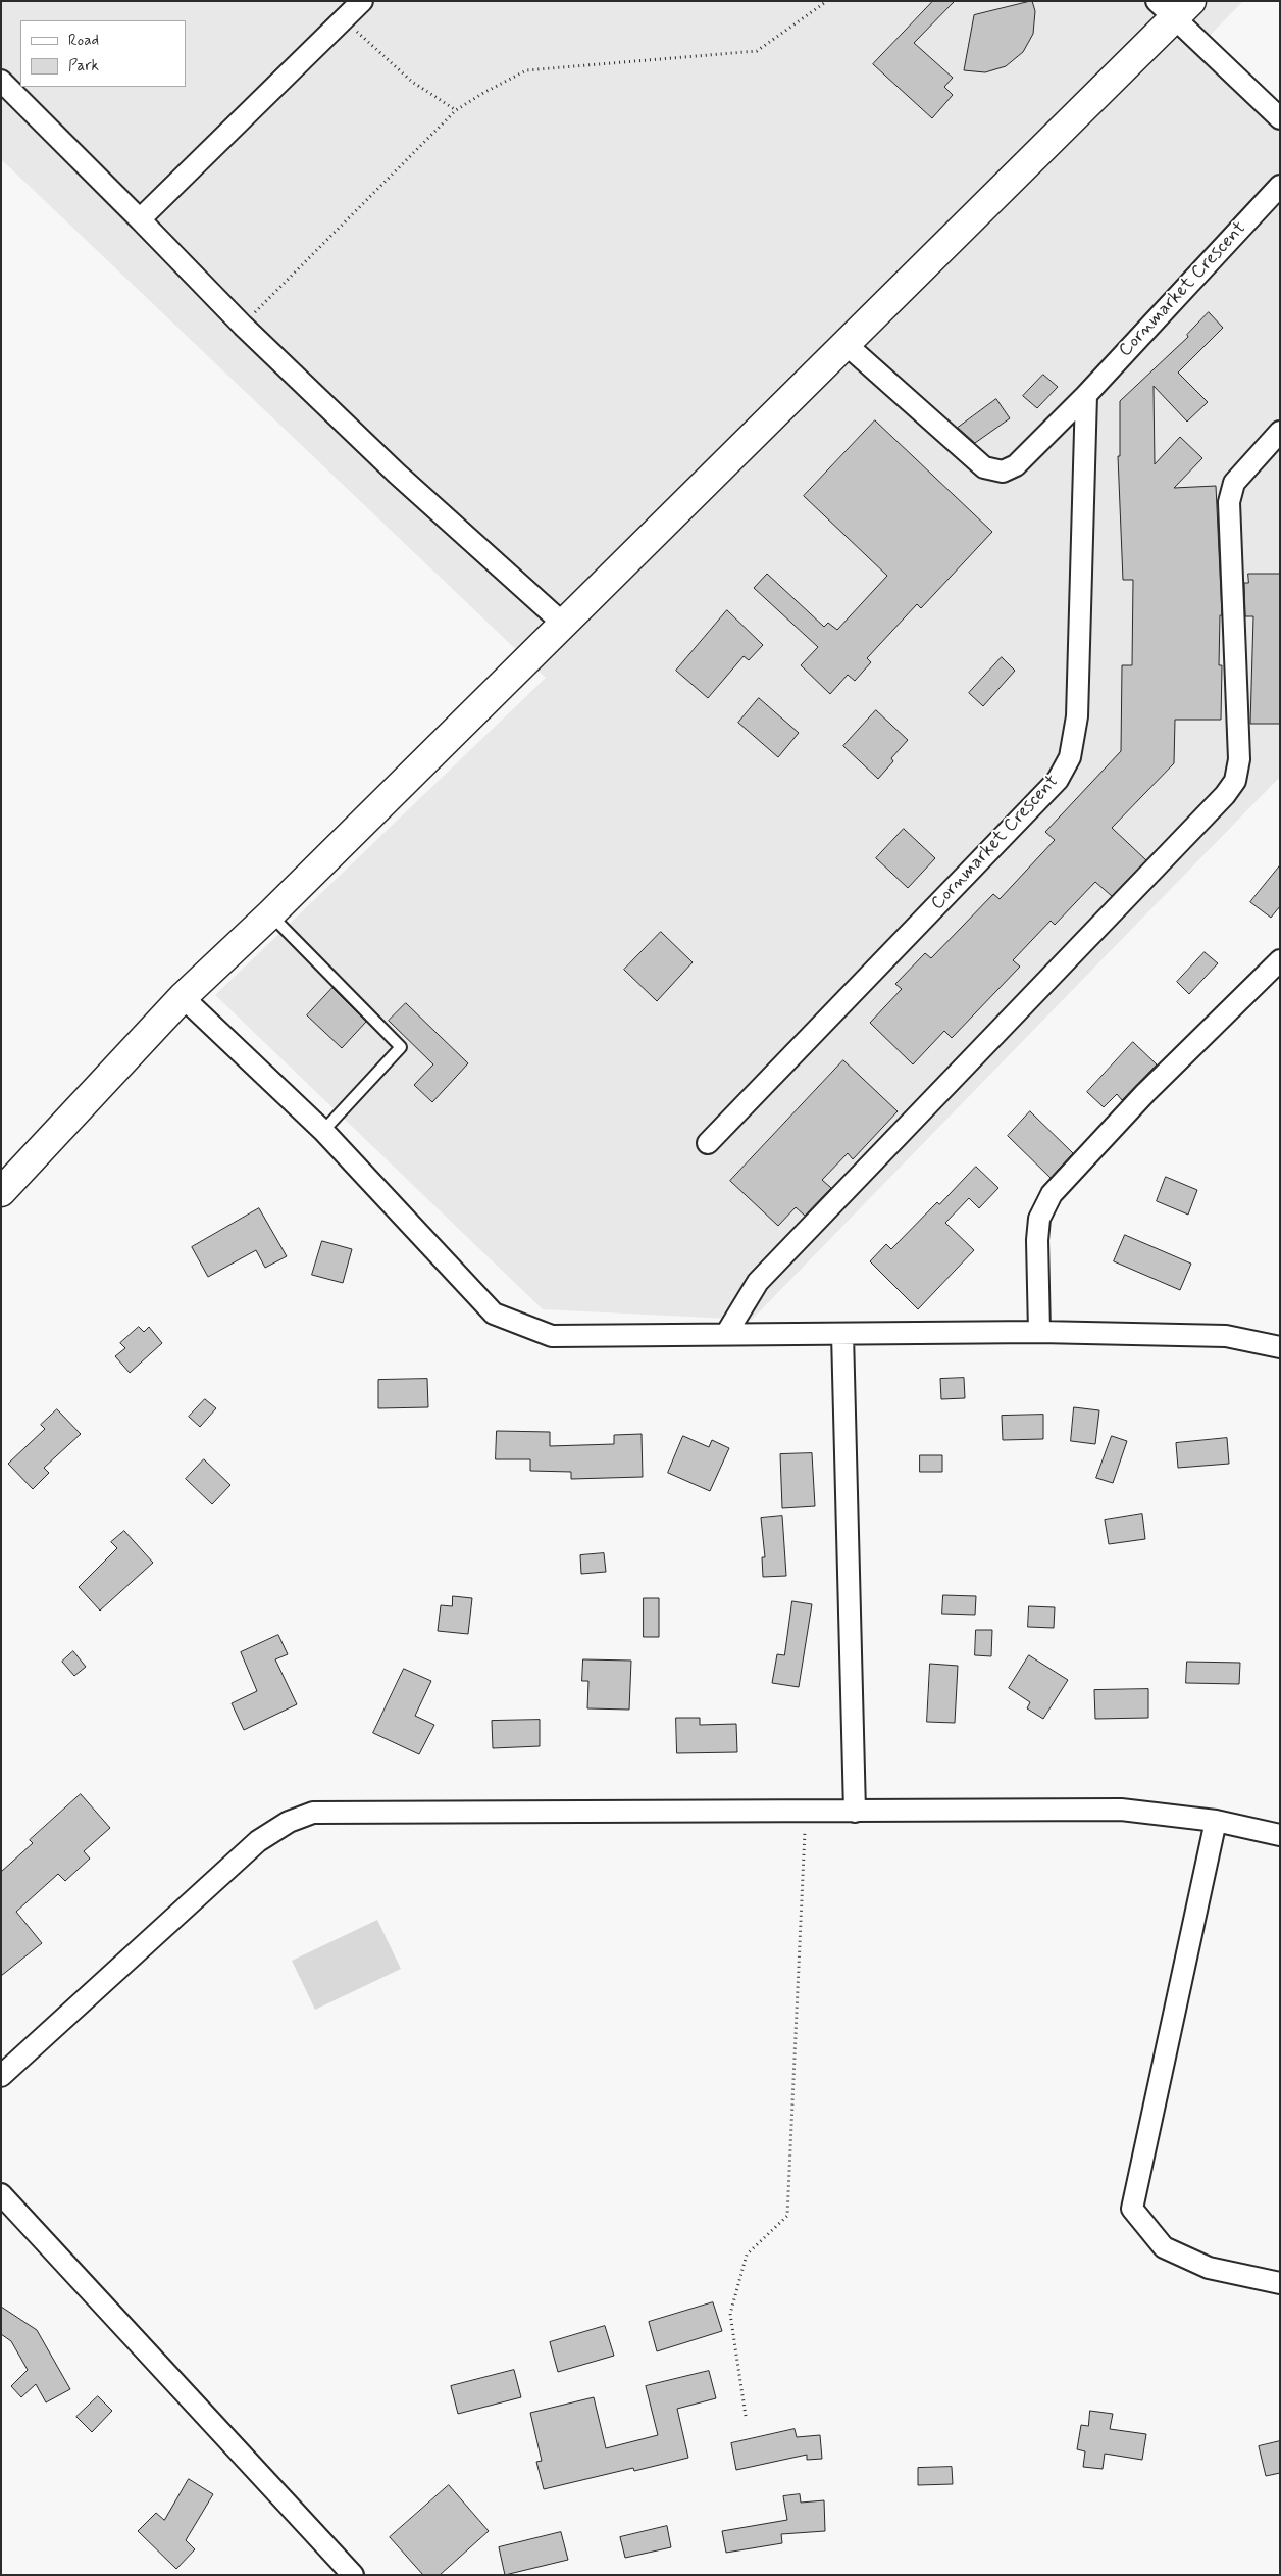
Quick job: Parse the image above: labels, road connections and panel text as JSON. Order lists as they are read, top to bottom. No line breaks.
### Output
{"streets":{"street":["Cornmarket Crescent"]},"legend":["Road","Park"]}
